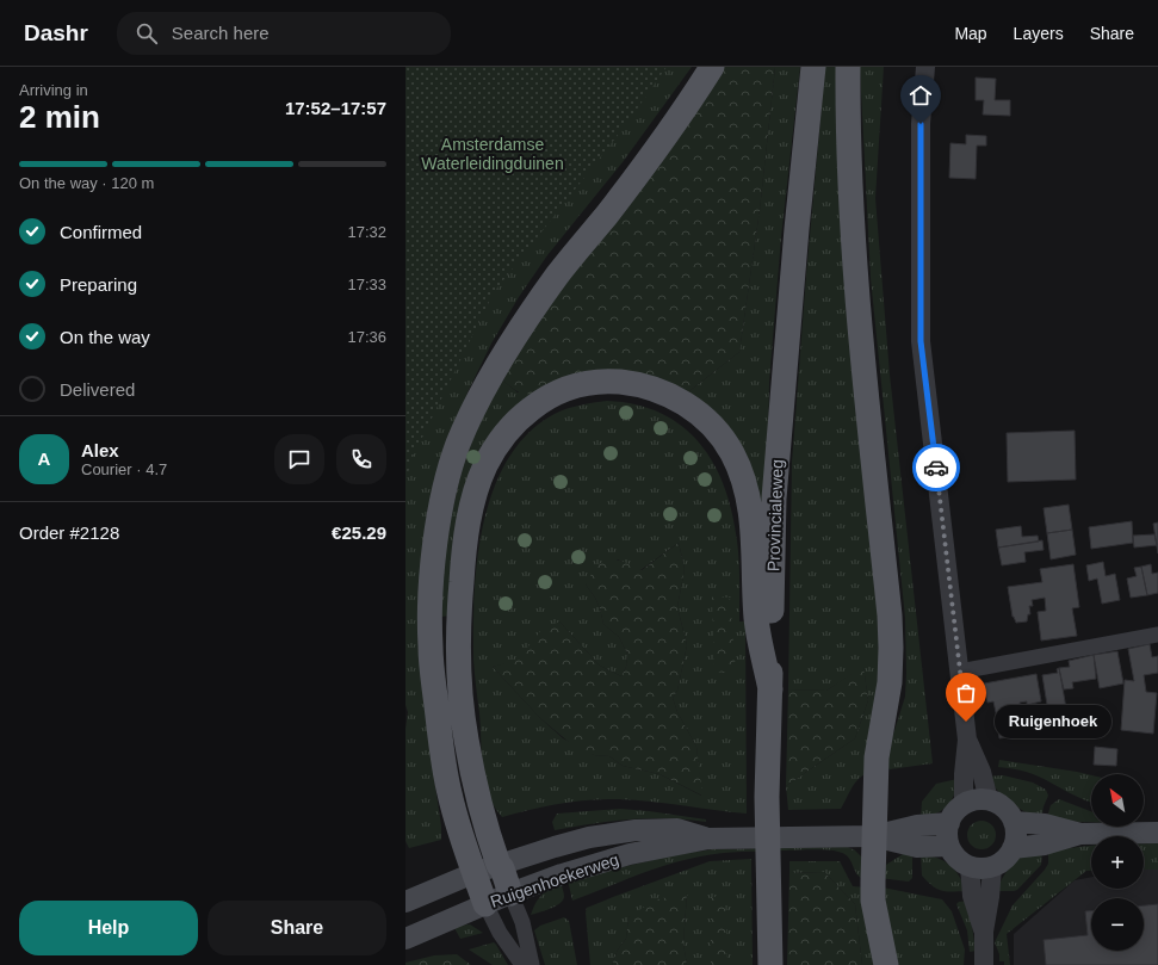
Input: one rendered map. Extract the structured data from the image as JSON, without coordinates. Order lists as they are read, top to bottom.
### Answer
{
  "streets": {
    "main road": ["Provincialeweg", "Ruigenhoekerweg"]
  },
  "parks": ["Amsterdamse Waterleidingduinen"],
  "places": ["Ruigenhoek"],
  "north": "top left",
  "page": {
    "header": "Dashr",
    "search": "Search here",
    "nav": ["Map", "Layers", "Share"],
    "heading": ["2 min", "Arriving in", "17:52–17:57"],
    "panel": [
      "Alex",
      "Courier · 4.7",
      "Order #2128",
      "€25.29"
    ],
    "bar": "On the way · 120 m",
    "list": [
      ["Confirmed", "17:32"],
      ["Preparing", "17:33"],
      ["On the way", "17:36"],
      "Delivered"
    ],
    "round": "A",
    "bubble": "Ruigenhoek",
    "map_buttons": ["+", "−"],
    "buttons": ["Help", "Share"]
  }
}
